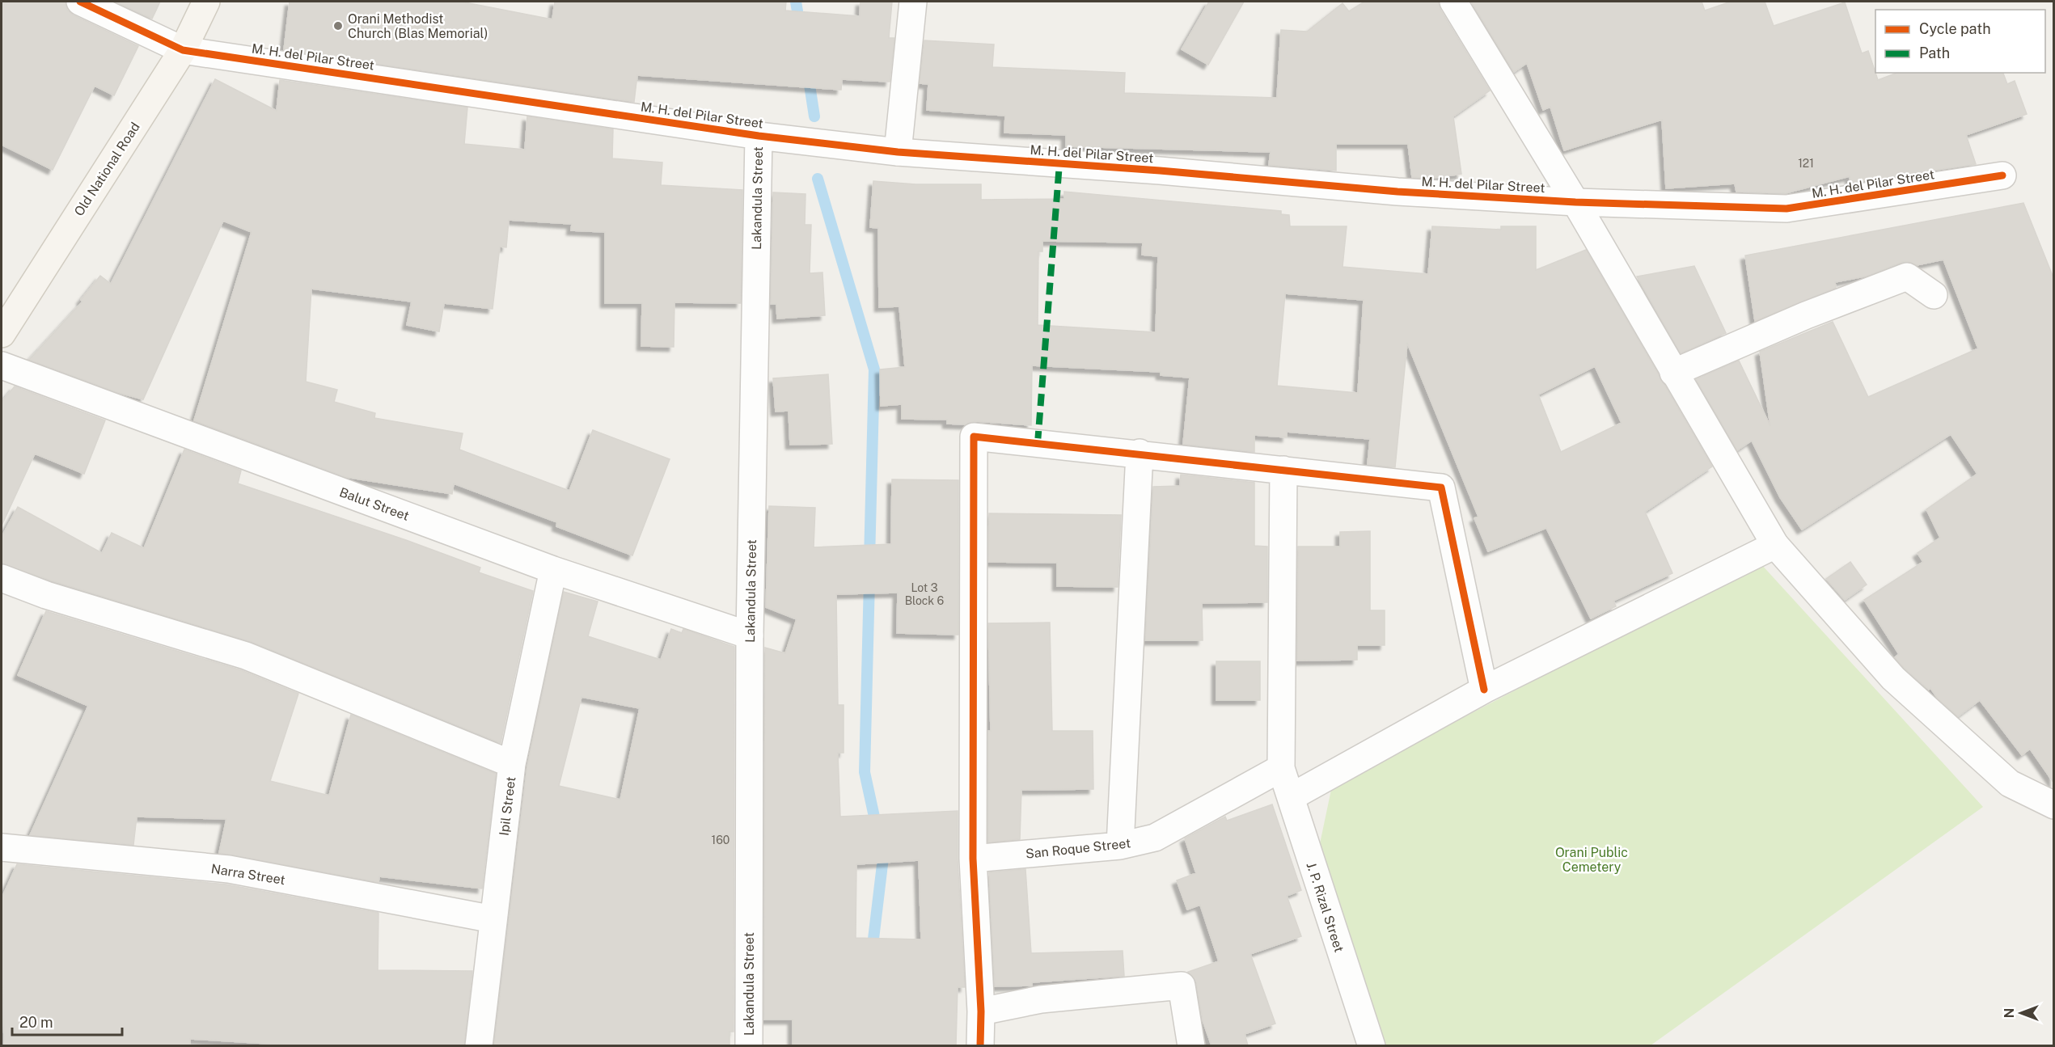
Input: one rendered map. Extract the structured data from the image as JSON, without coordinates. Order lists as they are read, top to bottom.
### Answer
{
  "streets": {
    "main road": ["Old National Road"],
    "street": [
      "M. H. del Pilar Street",
      "Lakandula Street",
      "Balut Street",
      "Ipil Street",
      "San Roque Street",
      "Narra Street",
      "J. P. Rizal Street"
    ]
  },
  "crossings": [
    ["M. H. del Pilar Street", "Old National Road"],
    ["M. H. del Pilar Street", "Lakandula Street"],
    ["Lakandula Street", "Balut Street"],
    ["Balut Street", "Ipil Street"],
    ["Ipil Street", "Narra Street"],
    ["San Roque Street", "J. P. Rizal Street"]
  ],
  "parks": ["Orani Public Cemetery"],
  "places": ["Orani Methodist Church (Blas Memorial)"],
  "house_numbers": ["121", "Lot 3 Block 6", "160"],
  "legend": ["Cycle path", "Path"],
  "scale_bar": "20 m",
  "north": "left"
}
